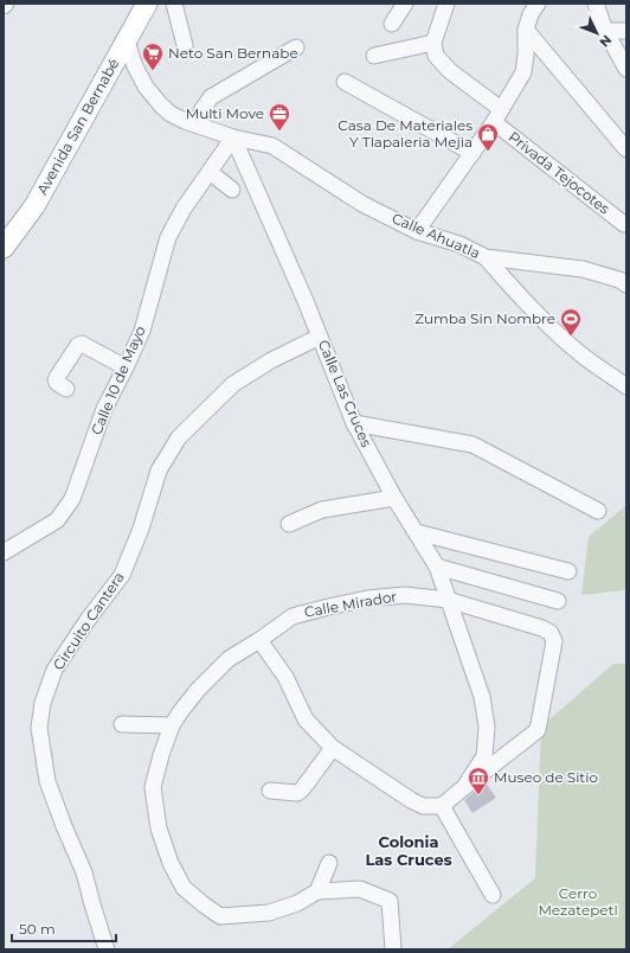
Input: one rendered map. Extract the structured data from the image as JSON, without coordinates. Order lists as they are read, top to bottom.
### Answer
{
  "streets": {
    "main road": ["Avenida San Bernabé"],
    "street": [
      "Privada Tejocotes",
      "Calle Ahuatla",
      "Calle 10 de Mayo",
      "Calle Las Cruces",
      "Calle Mirador",
      "Circuito Cantera"
    ]
  },
  "crossings": [
    ["Calle Ahuatla", "Calle 10 de Mayo"],
    ["Calle Ahuatla", "Calle Las Cruces"],
    ["Calle 10 de Mayo", "Calle Las Cruces"],
    ["Calle Las Cruces", "Calle Mirador"],
    ["Calle Las Cruces", "Circuito Cantera"]
  ],
  "districts": ["Colonia Las Cruces"],
  "parks": ["Cerro Mezatepetl"],
  "places": {
    "supermarket": ["Neto San Bernabe"],
    "office": ["Multi Move"],
    "shop": ["Casa De Materiales Y Tlapaleria Mejia"],
    "sports": ["Zumba Sin Nombre"],
    "museum": ["Museo de Sitio"]
  },
  "scale_bar": "50 m",
  "north": "bottom right"
}
